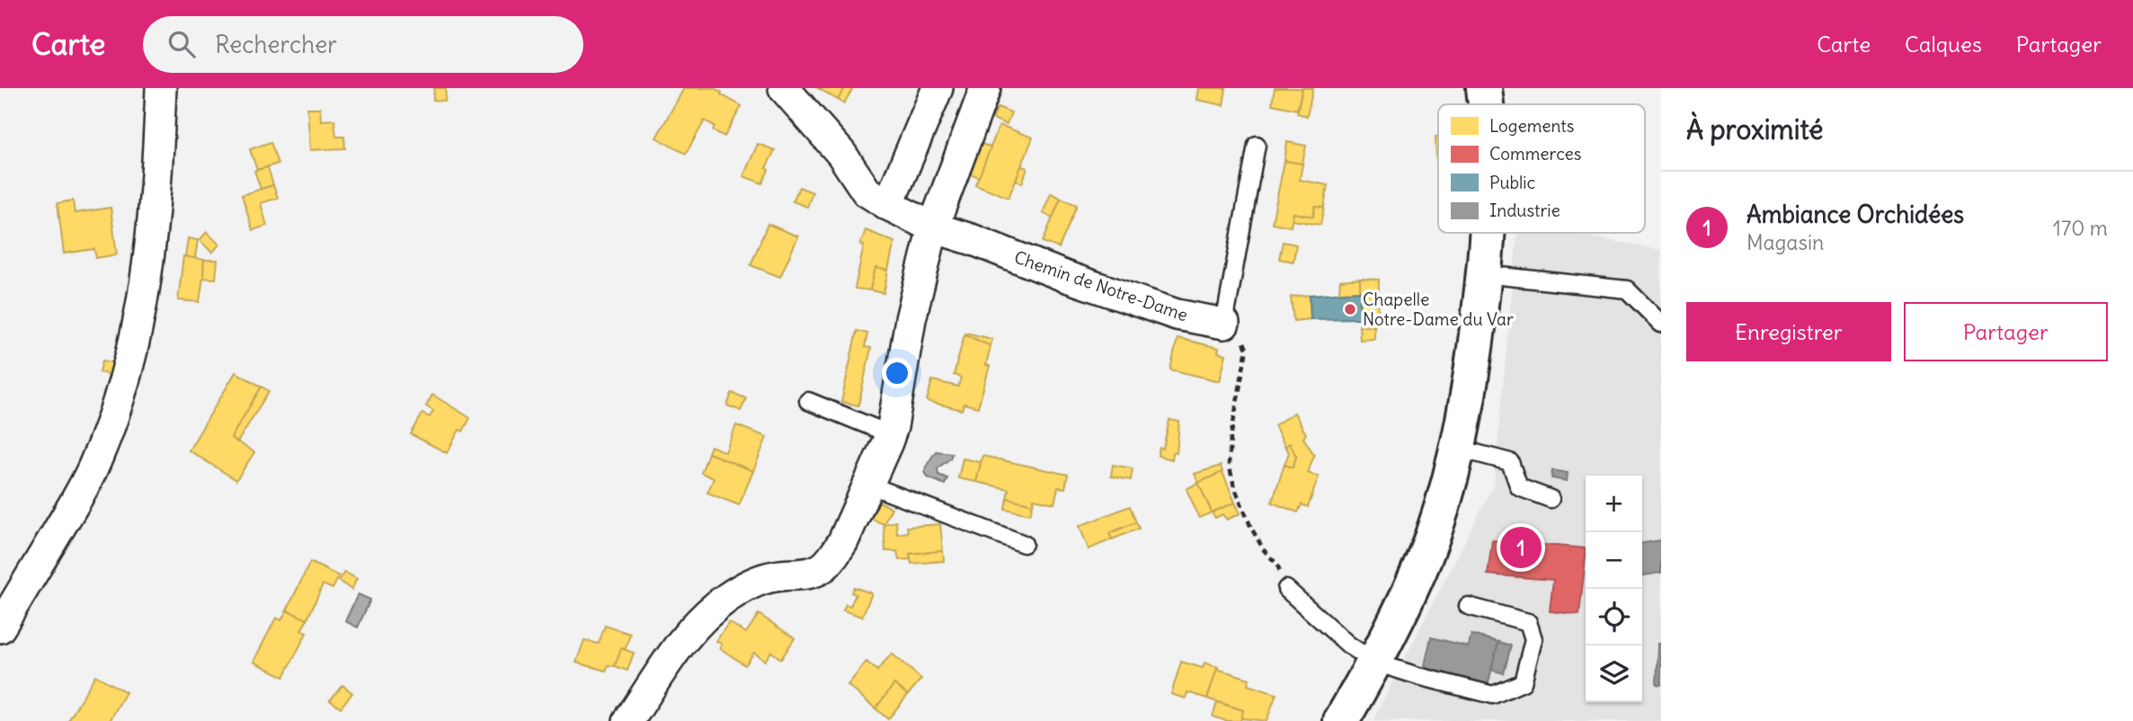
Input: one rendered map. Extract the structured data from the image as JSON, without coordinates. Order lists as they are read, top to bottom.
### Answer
{
  "streets": {
    "street": ["Chemin de Notre-Dame"]
  },
  "places": ["Chapelle Notre-Dame du Var"],
  "legend": [
    "Logements",
    "Commerces",
    "Public",
    "Industrie"
  ],
  "page": {
    "header": "Carte",
    "search": "Rechercher",
    "nav": ["Carte", "Calques", "Partager"],
    "heading": "À proximité",
    "list": [
      {
        "mark": "1",
        "name": "Ambiance Orchidées",
        "note": "Magasin",
        "value": "170 m"
      }
    ],
    "buttons": ["Enregistrer", "Partager"],
    "map_buttons": ["+", "−"],
    "pins": "1"
  }
}
